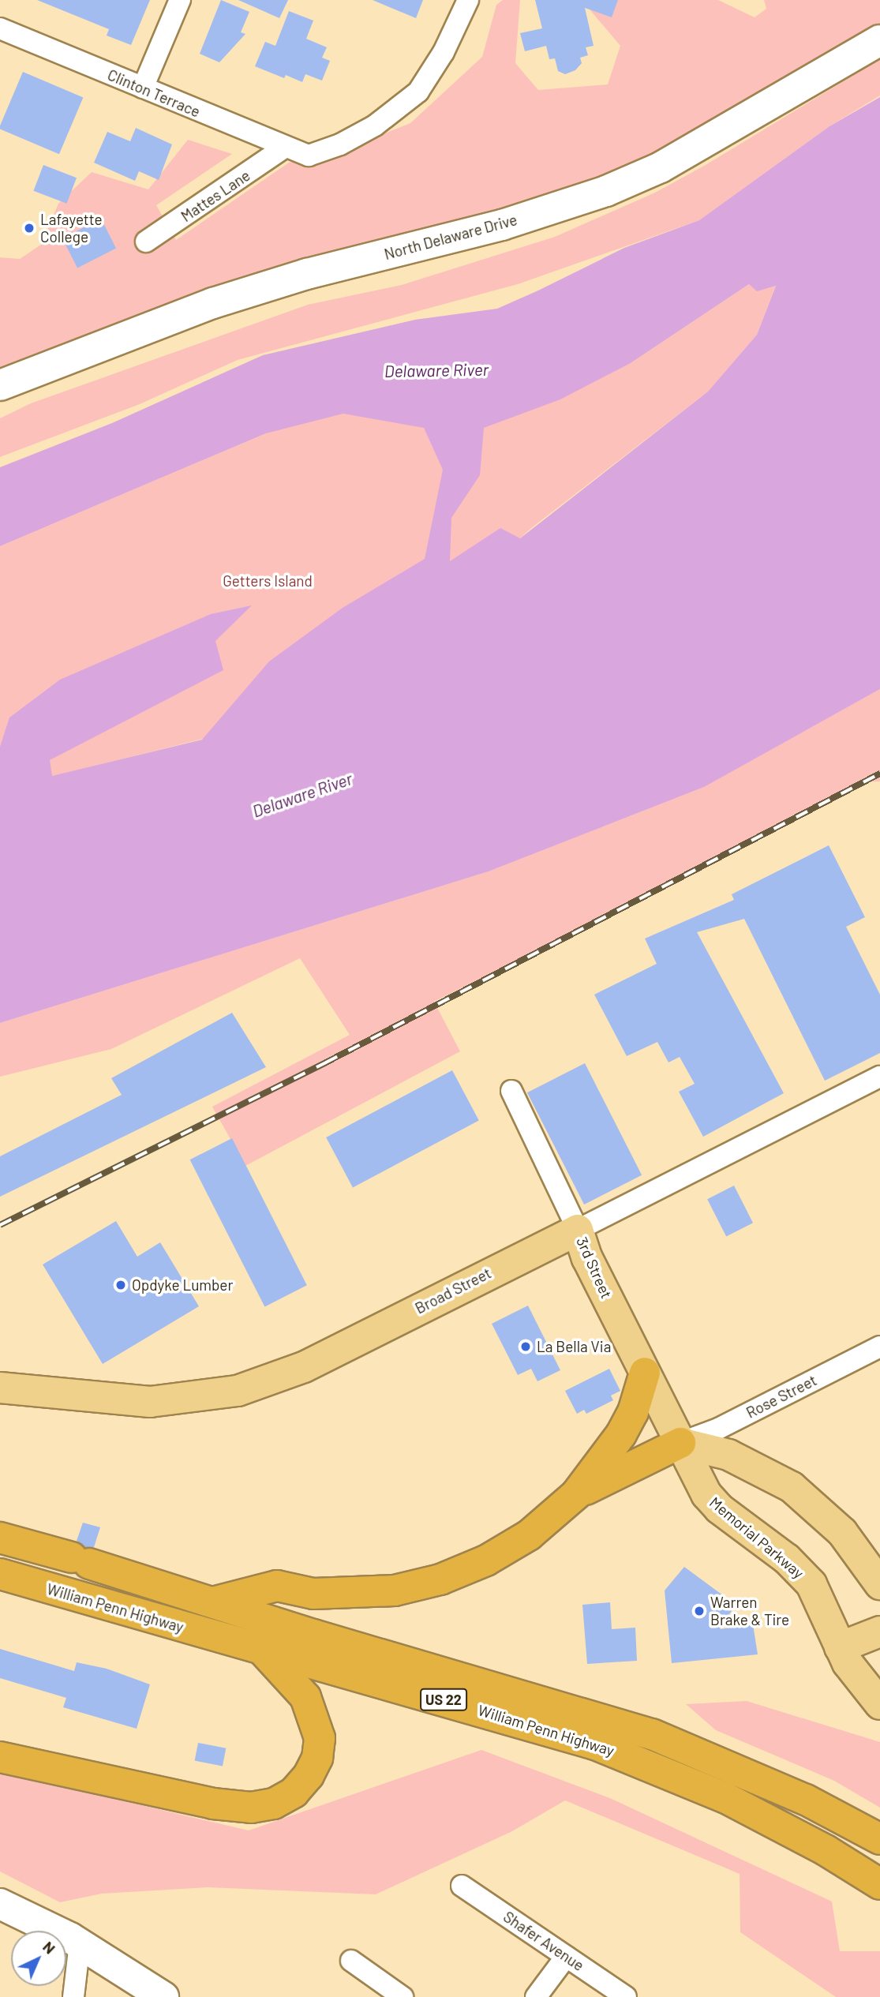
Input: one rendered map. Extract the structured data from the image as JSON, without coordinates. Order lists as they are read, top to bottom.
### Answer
{
  "streets": {
    "highway": ["William Penn Highway", "US 22"],
    "main road": [
      "North Delaware Drive",
      "3rd Street",
      "Broad Street",
      "Memorial Parkway"
    ],
    "street": [
      "Clinton Terrace",
      "Mattes Lane",
      "Rose Street",
      "Shafer Avenue"
    ]
  },
  "crossings": [
    ["Clinton Terrace", "Mattes Lane"],
    ["3rd Street", "Broad Street"],
    ["3rd Street", "Rose Street"],
    ["3rd Street", "Memorial Parkway"],
    ["Rose Street", "Memorial Parkway"]
  ],
  "water": ["Delaware River"],
  "parks": ["Getters Island"],
  "places": [
    "Lafayette College",
    "Opdyke Lumber",
    "La Bella Via",
    "Warren Brake & Tire"
  ],
  "north": "top right"
}
